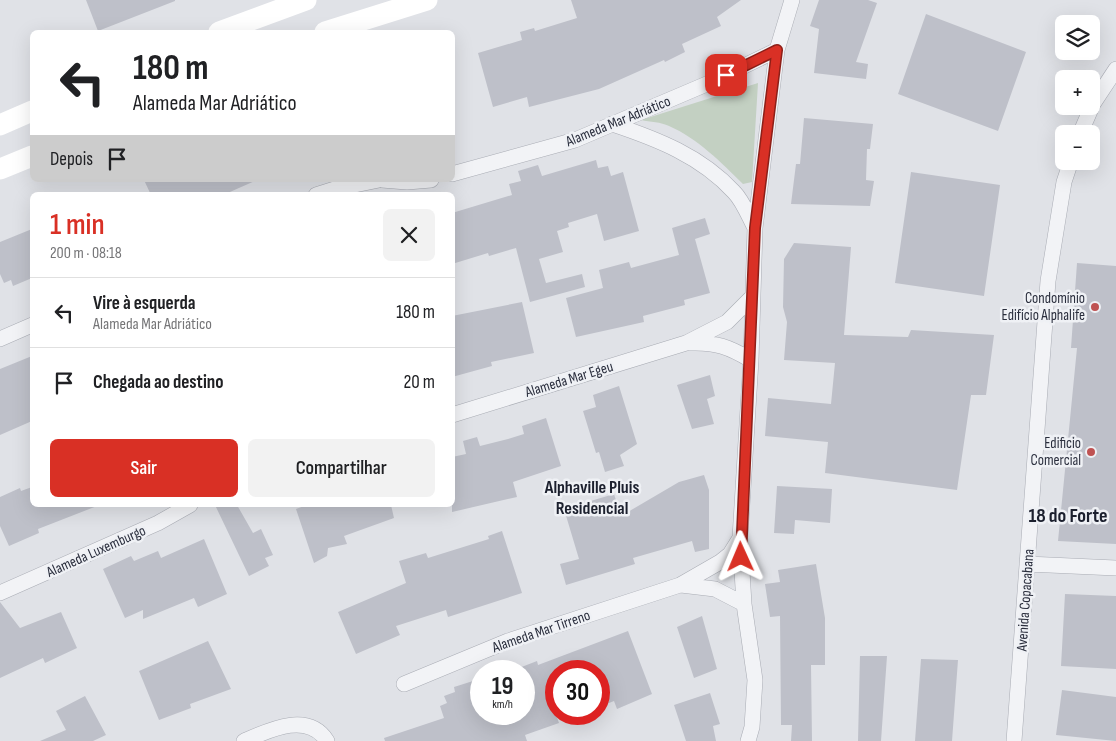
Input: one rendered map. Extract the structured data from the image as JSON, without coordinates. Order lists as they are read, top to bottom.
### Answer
{
  "streets": {
    "street": [
      "Alameda Mar Adriático",
      "Alameda Mar Egeu",
      "Alameda Luxemburgo",
      "Avenida Copacabana",
      "Alameda Mar Tirreno"
    ]
  },
  "districts": ["Alphaville Pluis Residencial", "18 do Forte"],
  "places": ["Condomínio Edifício Alphalife", "Edificio Comercial"],
  "page": {
    "map_buttons": ["+", "−"],
    "turn": ["180 m", "Alameda Mar Adriático"],
    "then": "Depois",
    "heading": ["1 min", "200 m · 08:18"],
    "list": [
      {
        "name": "Vire à esquerda",
        "note": "Alameda Mar Adriático",
        "value": "180 m"
      },
      {
        "name": "Chegada ao destino",
        "value": "20 m"
      }
    ],
    "buttons": ["Sair", "Compartilhar"],
    "speed": "19 km/h",
    "limit": "30"
  }
}
